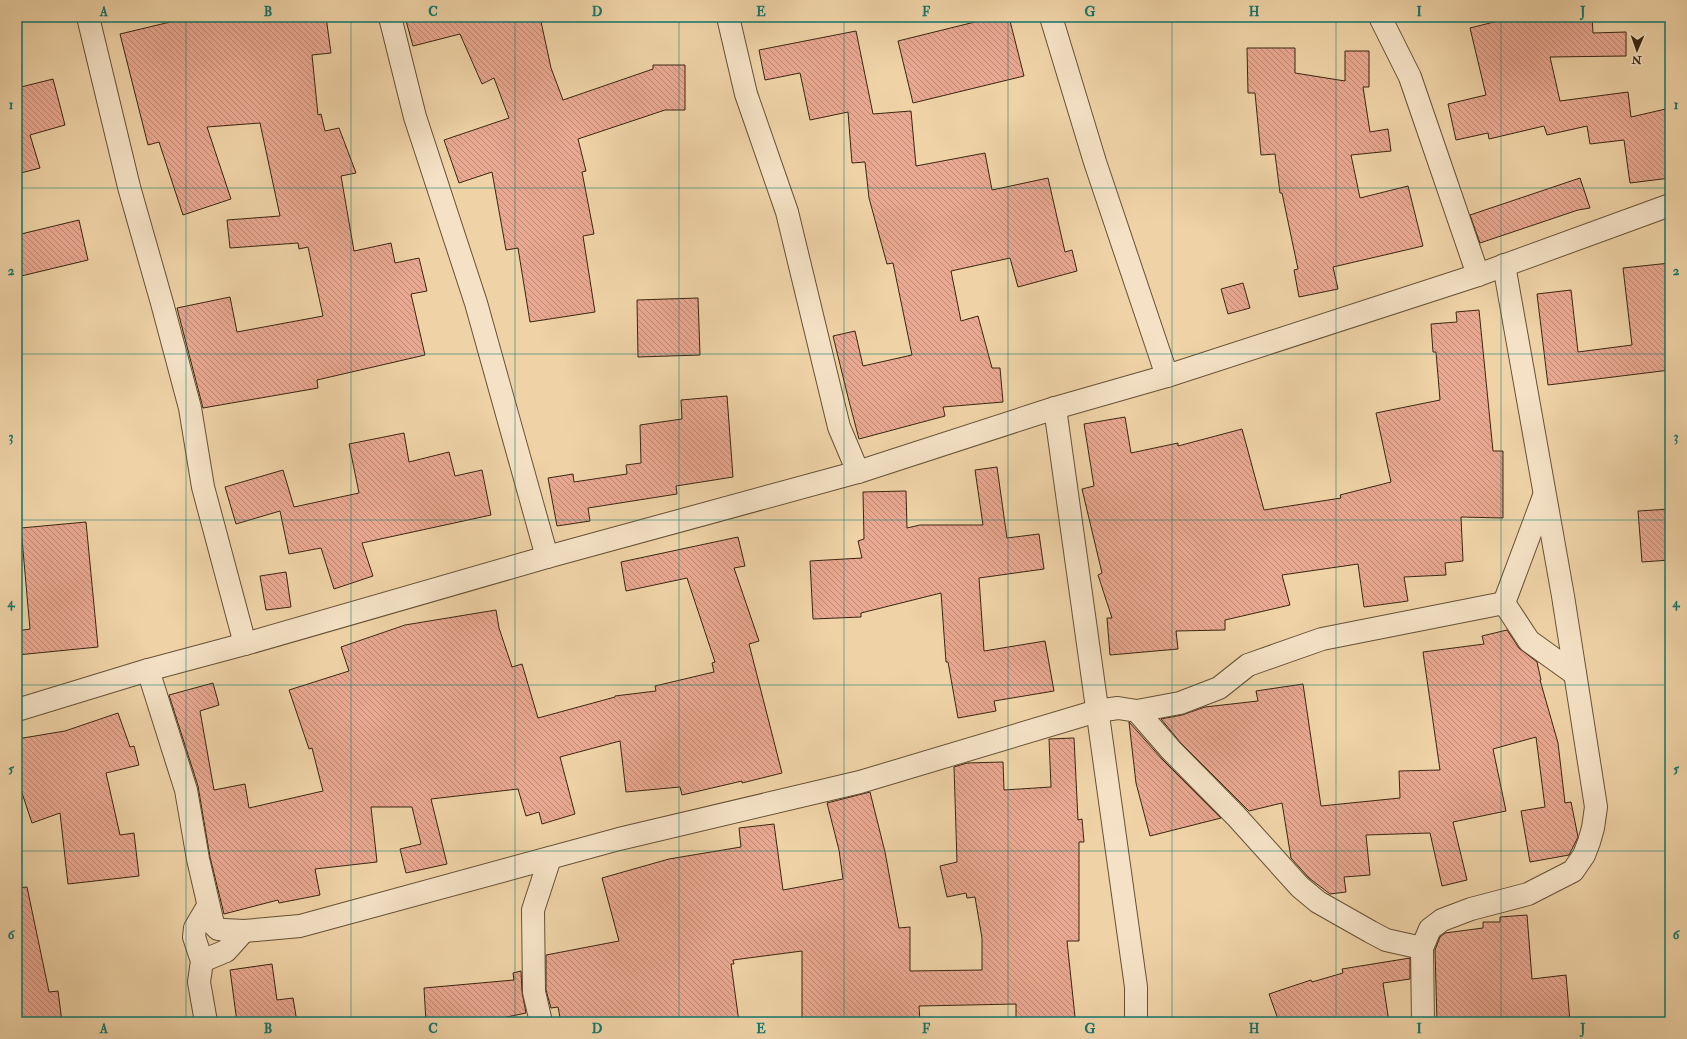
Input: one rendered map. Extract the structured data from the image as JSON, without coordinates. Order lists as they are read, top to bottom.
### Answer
{
  "north": "bottom",
  "grid": {
    "columns": [
      "A",
      "B",
      "C",
      "D",
      "E",
      "F",
      "G",
      "H",
      "I",
      "J"
    ],
    "rows": [
      "1",
      "2",
      "3",
      "4",
      "5",
      "6"
    ]
  }
}
